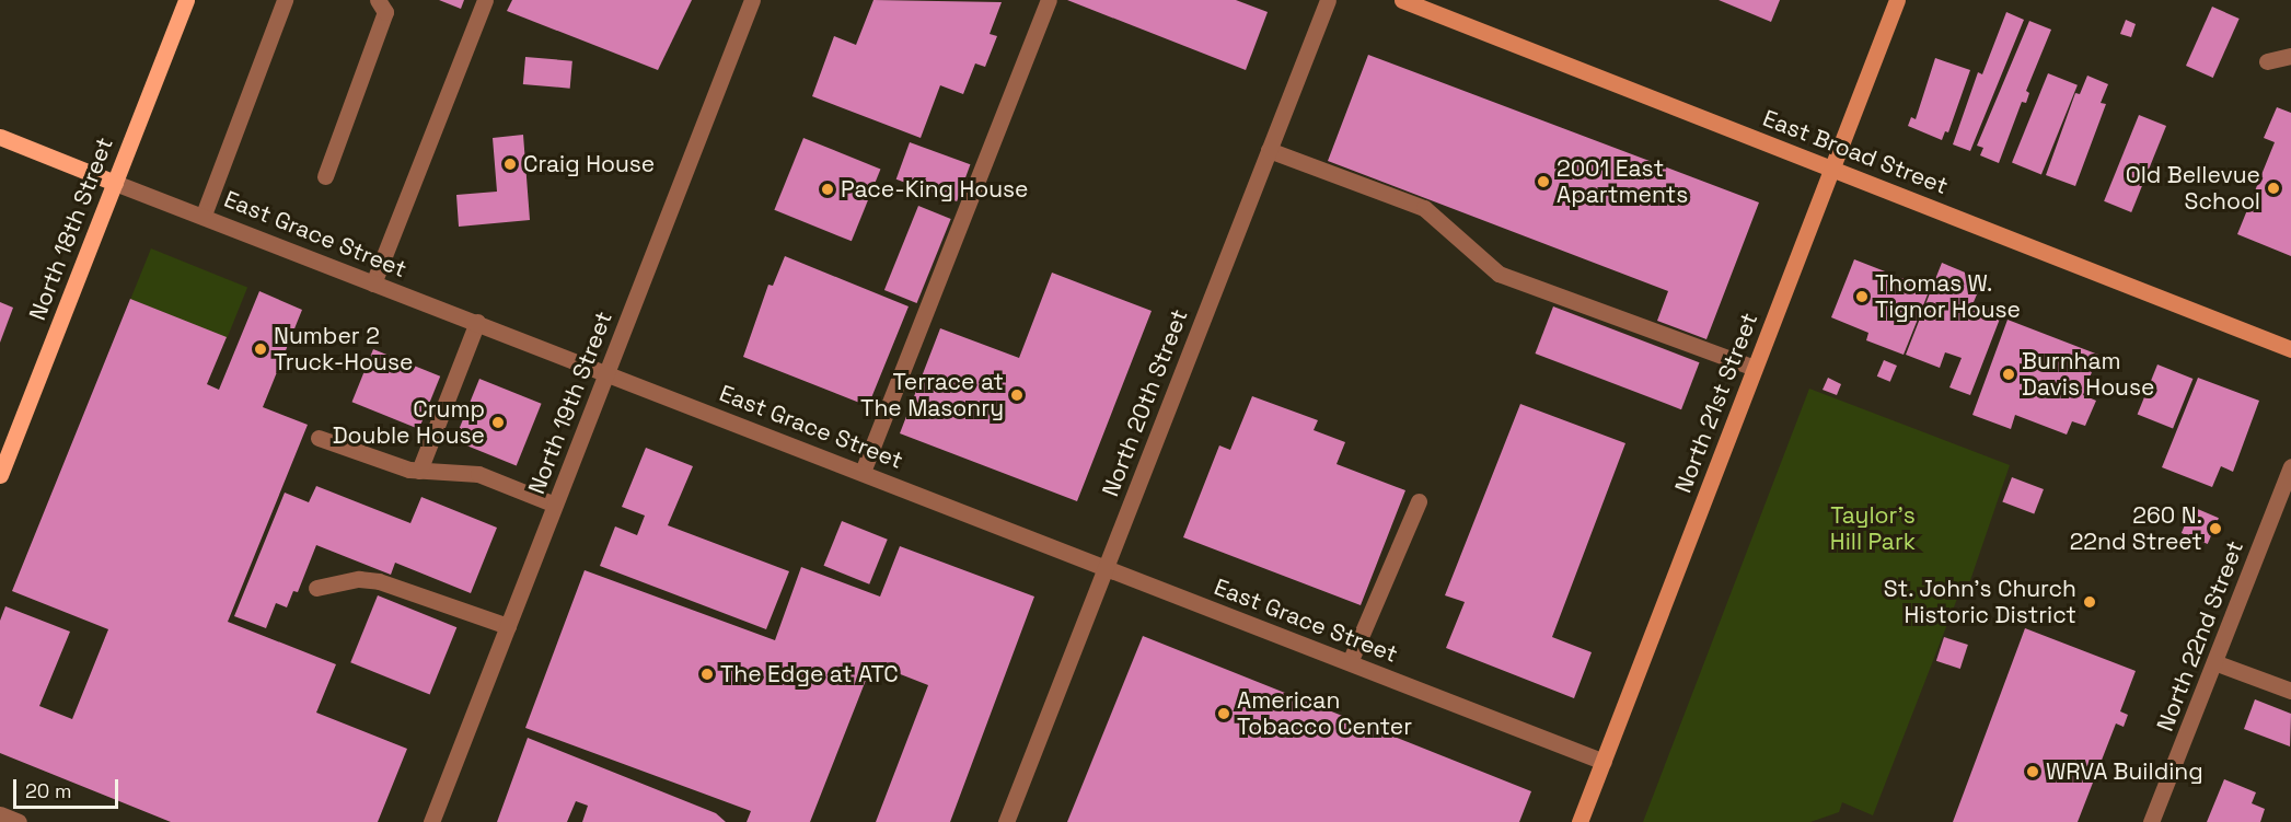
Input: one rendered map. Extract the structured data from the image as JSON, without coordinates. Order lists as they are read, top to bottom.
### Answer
{
  "streets": {
    "main road": [
      "East Broad Street",
      "North 18th Street",
      "East Grace Street",
      "North 21st Street"
    ],
    "street": ["North 19th Street", "North 20th Street", "North 22nd Street"]
  },
  "crossings": [
    ["East Broad Street", "North 21st Street"],
    ["North 18th Street", "East Grace Street"],
    ["East Grace Street", "North 19th Street"],
    ["East Grace Street", "North 20th Street"],
    ["East Grace Street", "North 21st Street"]
  ],
  "parks": ["Taylor's Hill Park"],
  "places": [
    "Craig House",
    "2001 East Apartments",
    "Old Bellevue School",
    "Pace-King House",
    "Thomas W. Tignor House",
    "Number 2 Truck-House",
    "Burnham Davis House",
    "Terrace at The Masonry",
    "Crump Double House",
    "260 N. 22nd Street",
    "St. John's Church Historic District",
    "The Edge at ATC",
    "American Tobacco Center",
    "WRVA Building"
  ],
  "scale_bar": "20 m"
}
